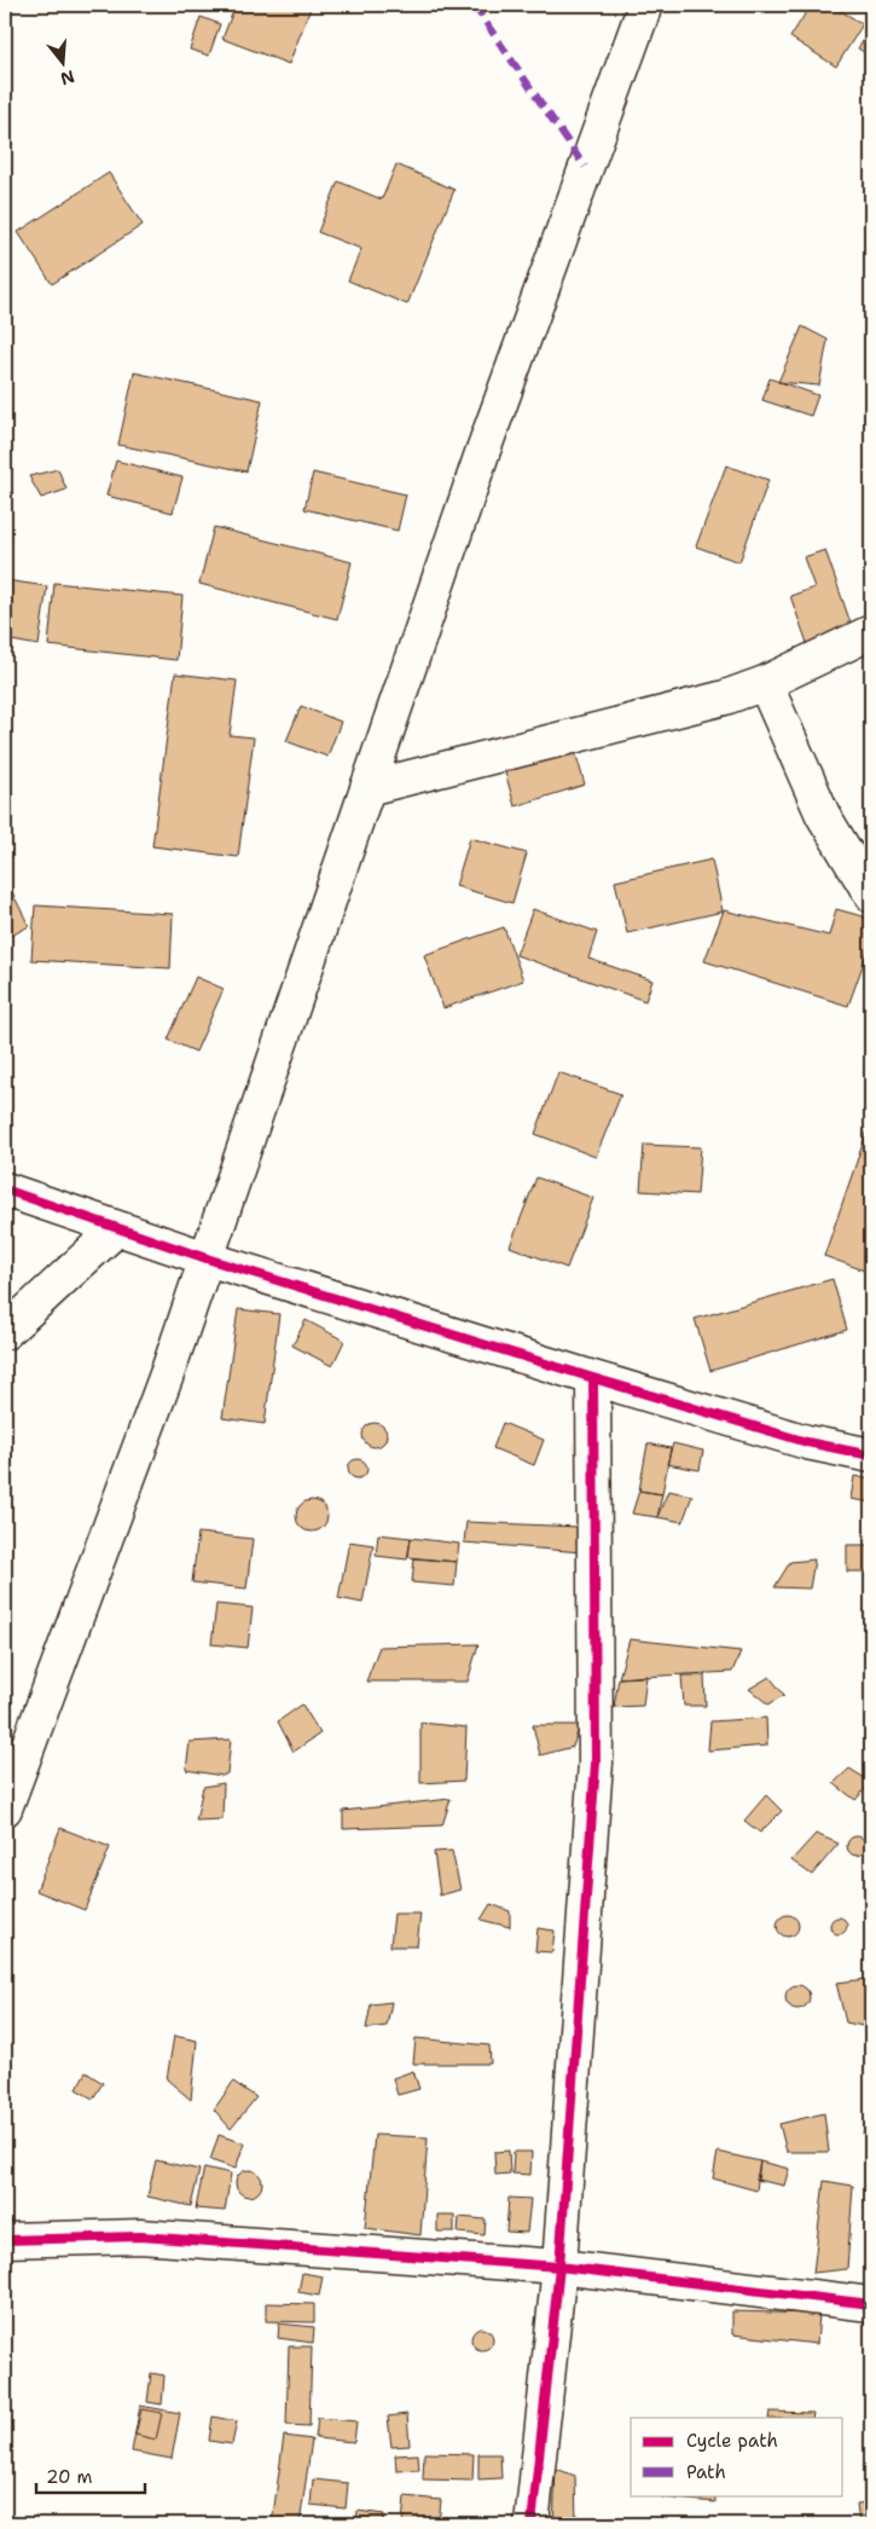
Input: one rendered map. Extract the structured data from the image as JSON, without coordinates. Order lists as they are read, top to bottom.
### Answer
{
  "legend": ["Cycle path", "Path"],
  "scale_bar": "20 m",
  "north": "bottom"
}
